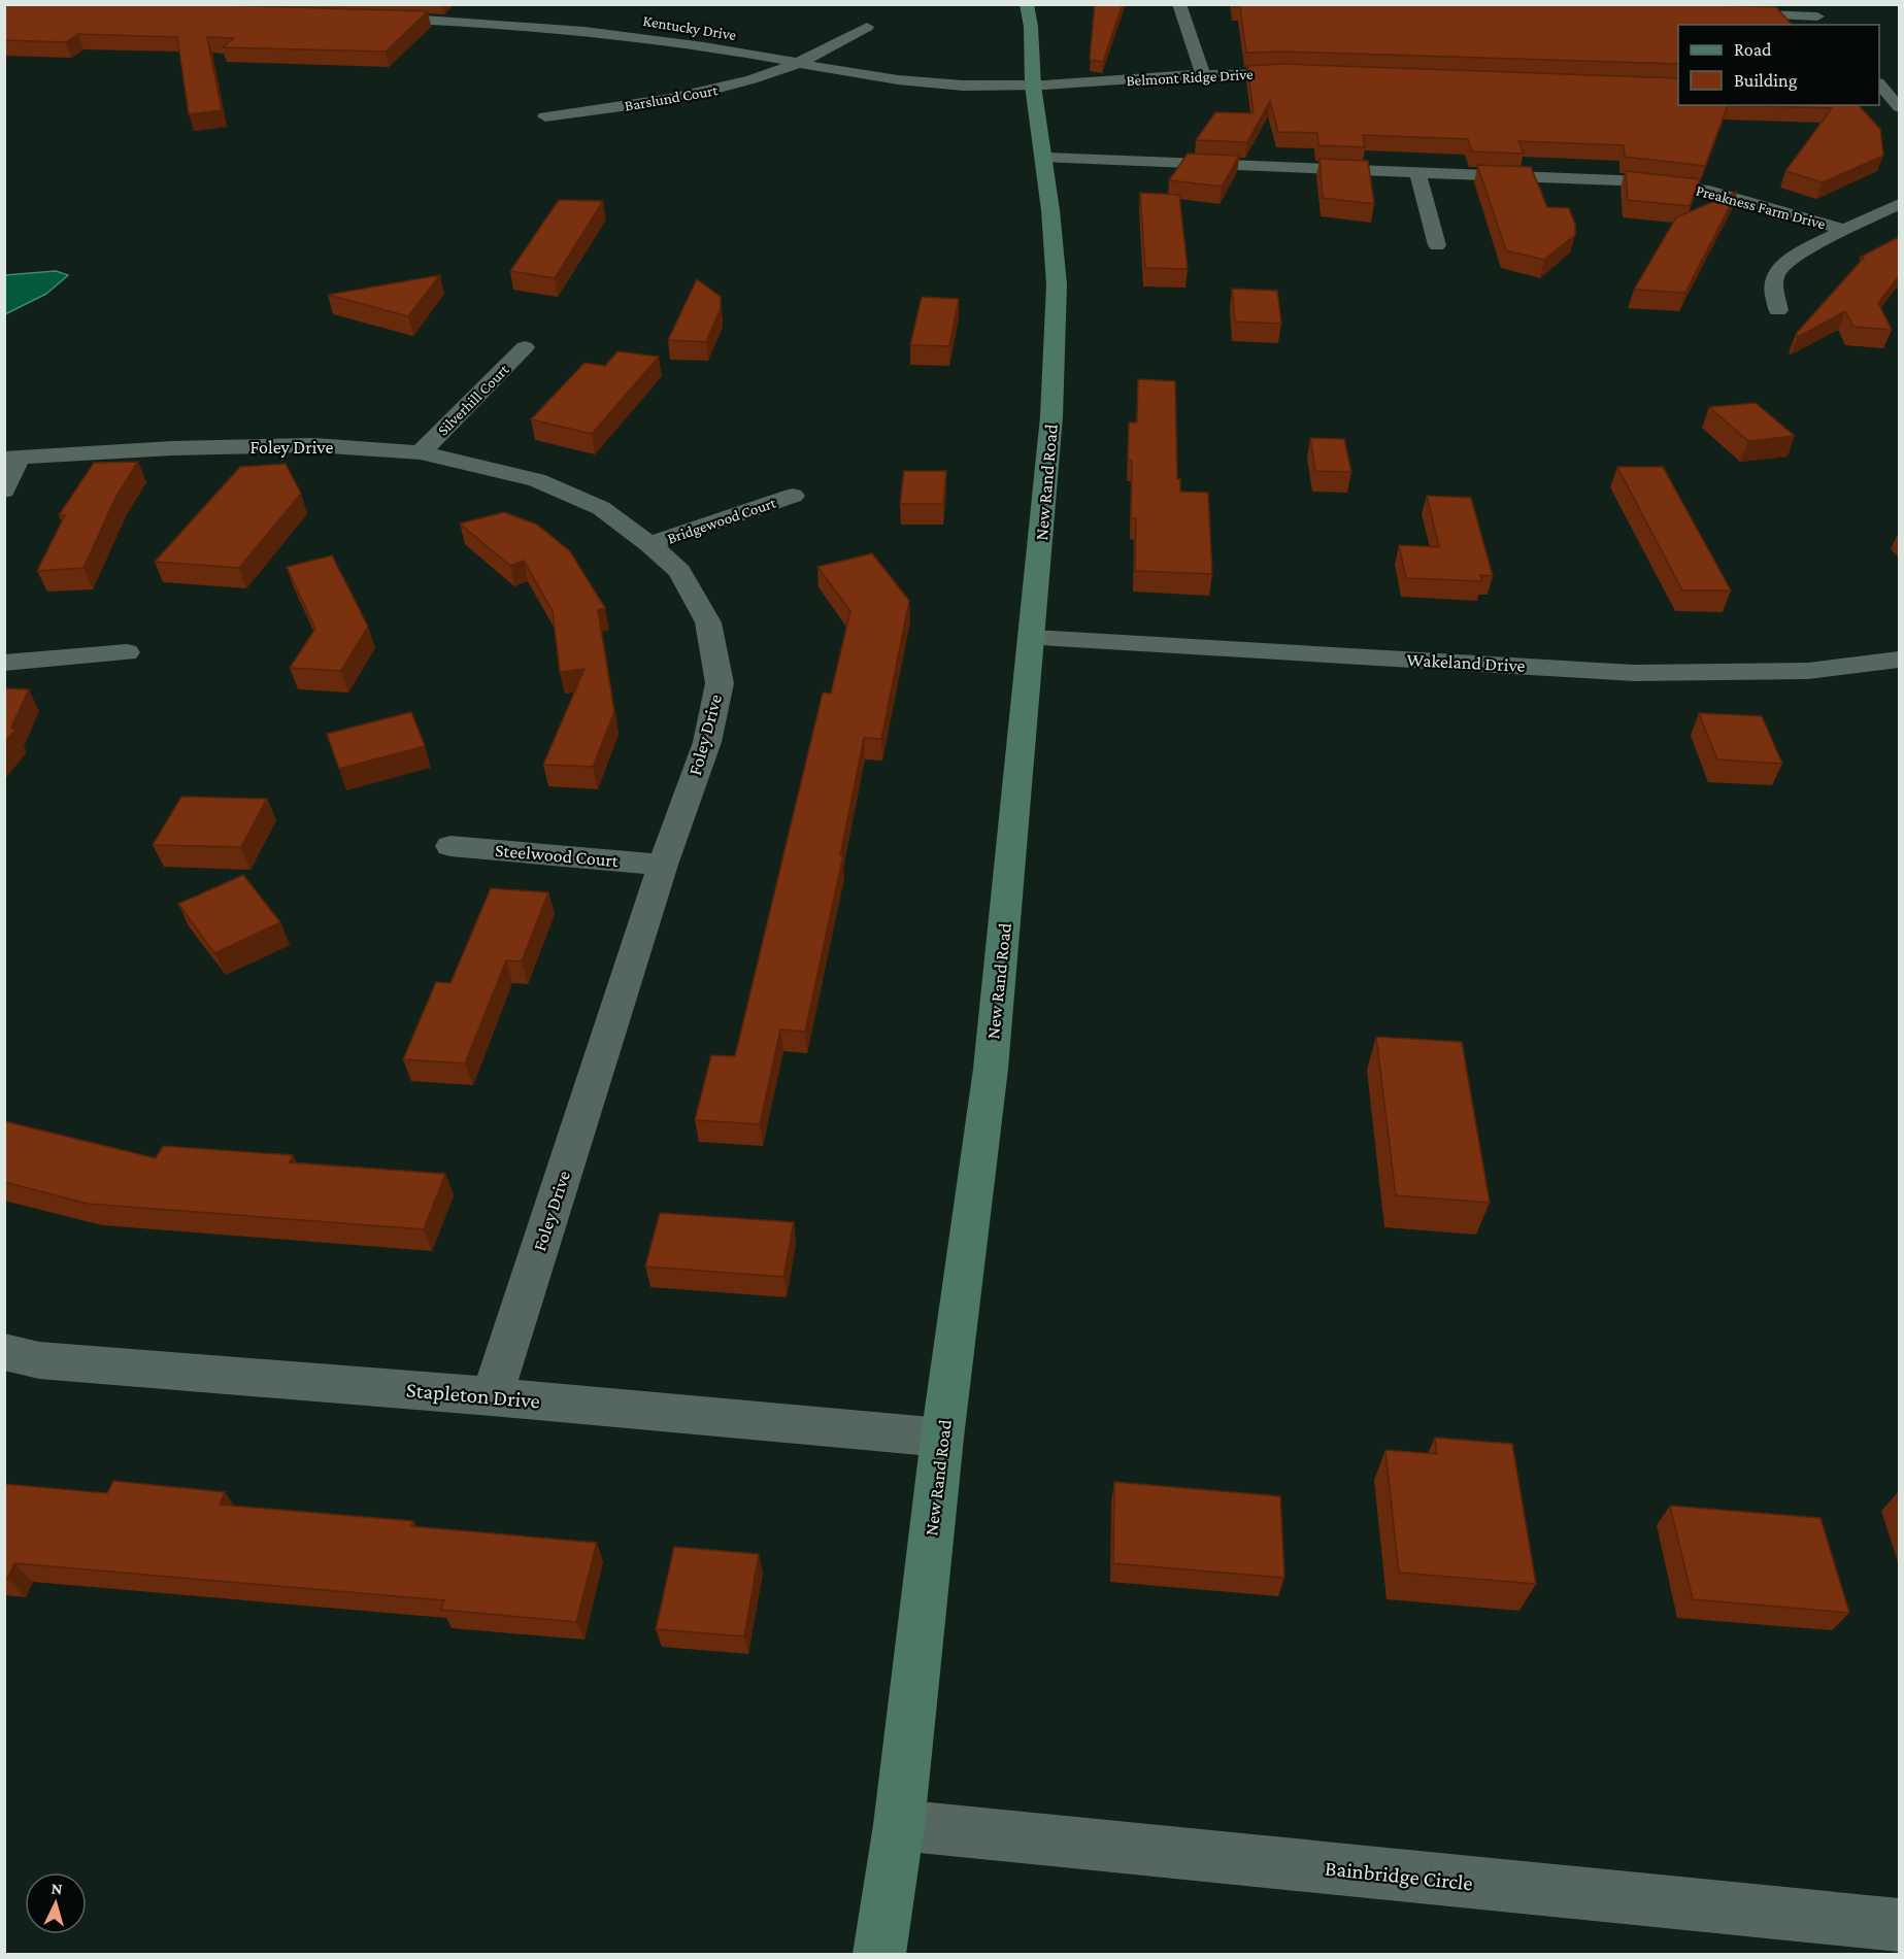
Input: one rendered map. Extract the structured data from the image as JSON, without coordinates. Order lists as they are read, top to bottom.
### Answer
{
  "streets": {
    "street": [
      "Kentucky Drive",
      "Belmont Ridge Drive",
      "Barslund Court",
      "Preakness Farm Drive",
      "Silverhill Court",
      "Foley Drive",
      "New Rand Road",
      "Bridgewood Court",
      "Wakeland Drive",
      "Steelwood Court",
      "Stapleton Drive",
      "Bainbridge Circle"
    ]
  },
  "crossings": [
    ["Kentucky Drive", "Belmont Ridge Drive"],
    ["Kentucky Drive", "Barslund Court"],
    ["Kentucky Drive", "New Rand Road"],
    ["Belmont Ridge Drive", "New Rand Road"],
    ["Preakness Farm Drive", "New Rand Road"],
    ["Silverhill Court", "Foley Drive"],
    ["Foley Drive", "Bridgewood Court"],
    ["Foley Drive", "Steelwood Court"],
    ["Foley Drive", "Stapleton Drive"],
    ["New Rand Road", "Wakeland Drive"],
    ["New Rand Road", "Stapleton Drive"],
    ["New Rand Road", "Bainbridge Circle"]
  ],
  "legend": ["Road", "Building"],
  "north": "top"
}
